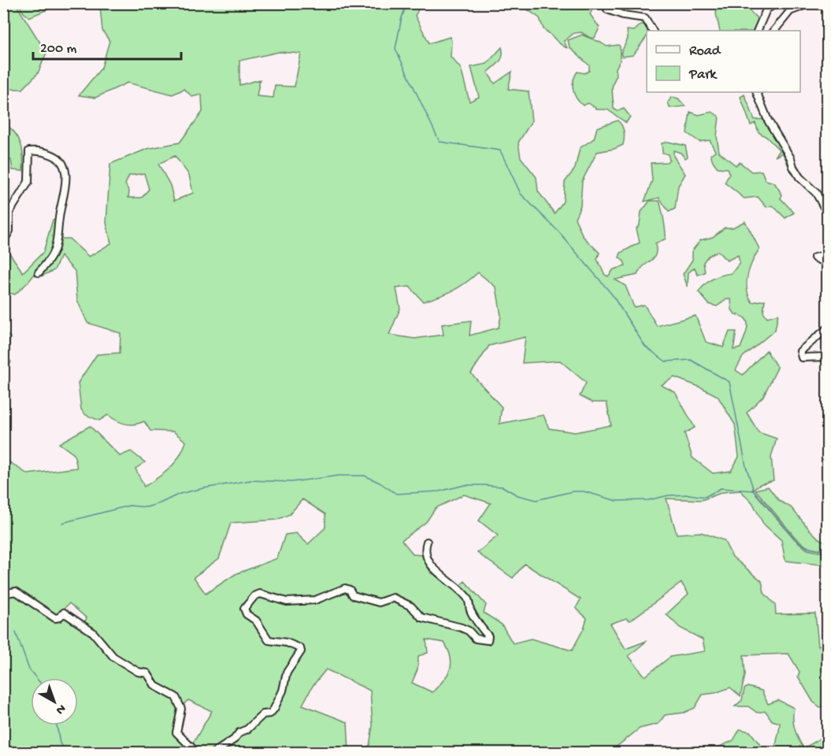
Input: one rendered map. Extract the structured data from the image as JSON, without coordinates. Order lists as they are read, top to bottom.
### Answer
{
  "legend": ["Road", "Park"],
  "scale_bar": "200 m",
  "north": "bottom right"
}
